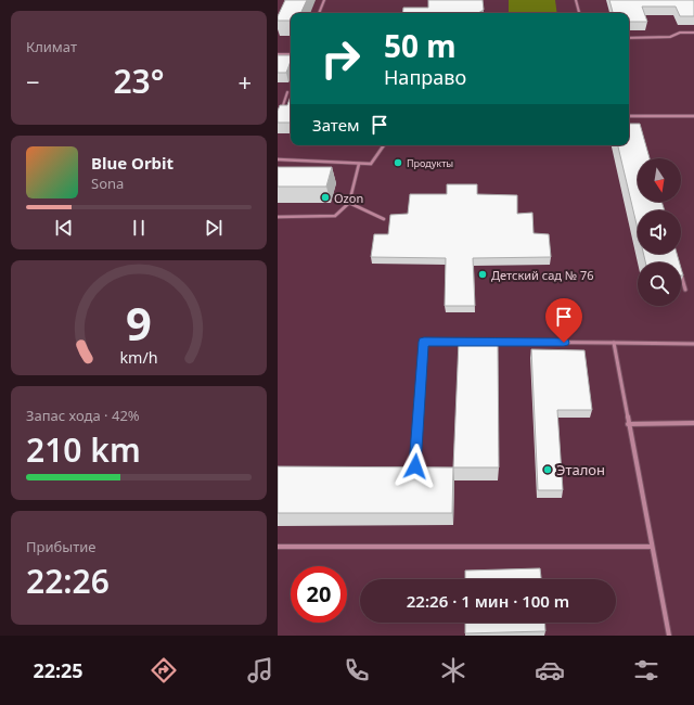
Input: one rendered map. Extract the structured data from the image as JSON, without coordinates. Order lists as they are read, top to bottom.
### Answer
{
  "places": [
    "Продукты",
    "Ozon",
    "Детский сад № 76",
    "Эталон"
  ],
  "north": "bottom",
  "page": {
    "tile": [
      "Климат",
      ["Запас хода · 42%", "210 km"],
      ["Прибытие", "22:26"]
    ],
    "turn": ["50 m", "Направо"],
    "heat": ["−", "23°", "+"],
    "then": "Затем",
    "song": ["Blue Orbit", "Sona"],
    "limit": "20",
    "trip": "22:26 · 1 мин · 100 m",
    "tabs": "22:25",
    "gauge": ["9", "km/h"]
  }
}
